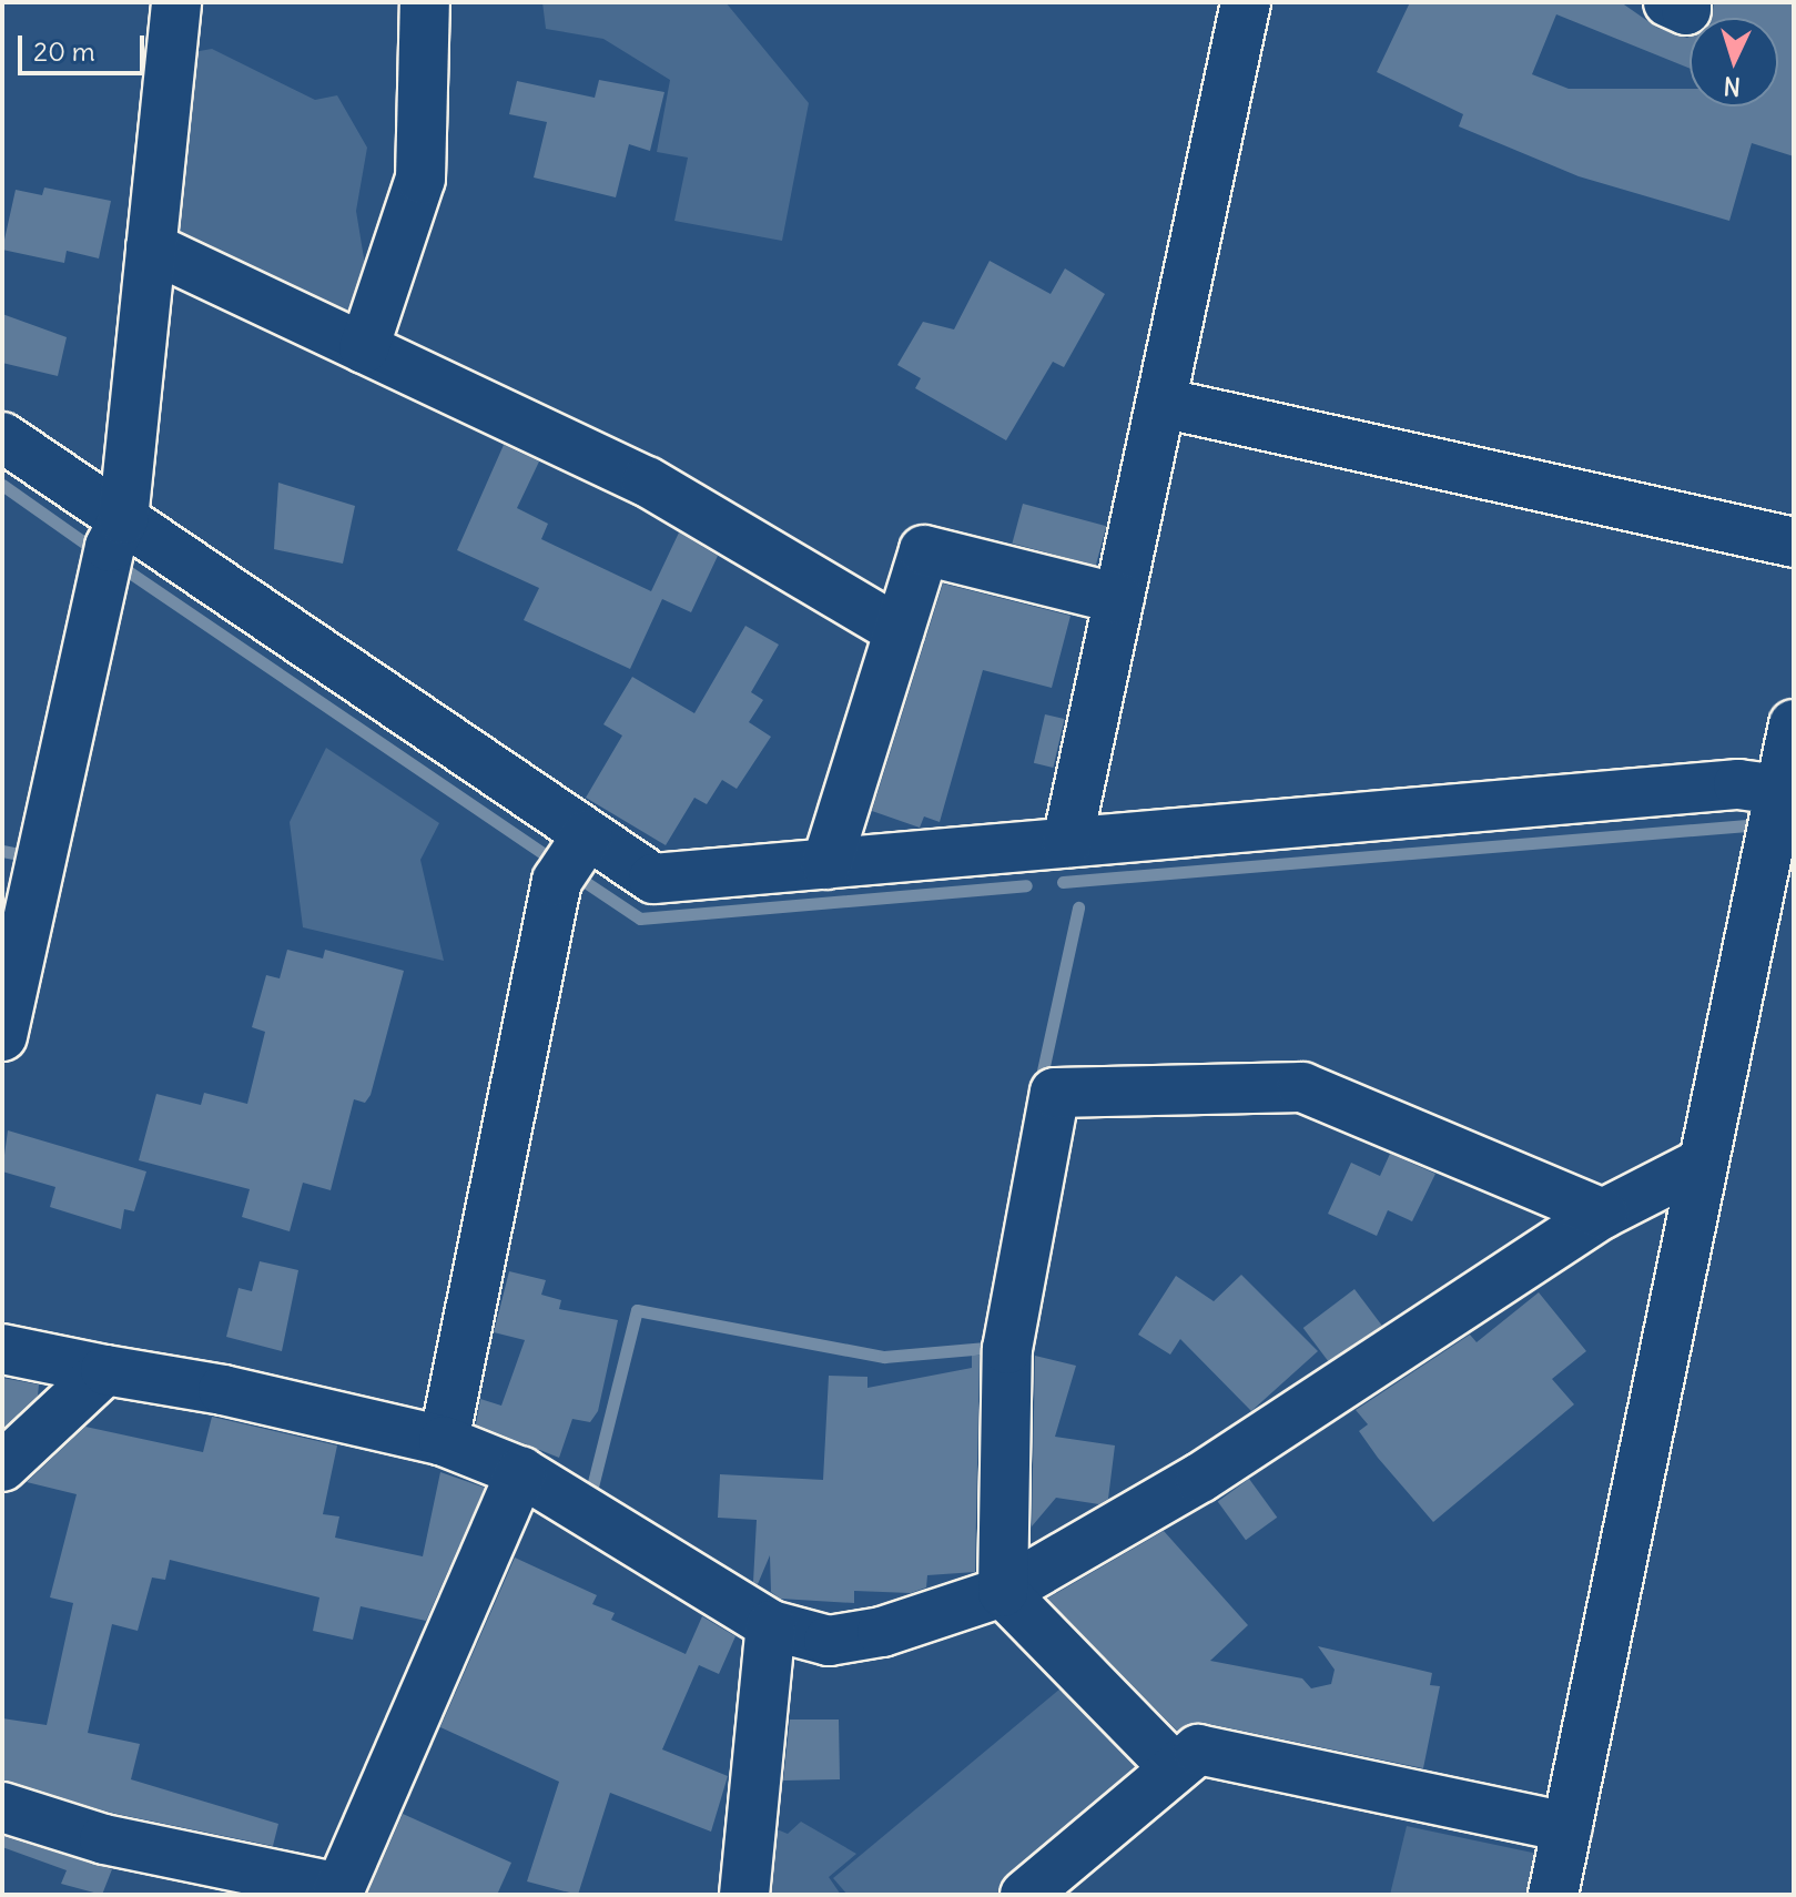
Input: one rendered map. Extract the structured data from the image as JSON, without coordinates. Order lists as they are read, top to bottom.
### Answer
{
  "scale_bar": "20 m",
  "north": "bottom"
}
